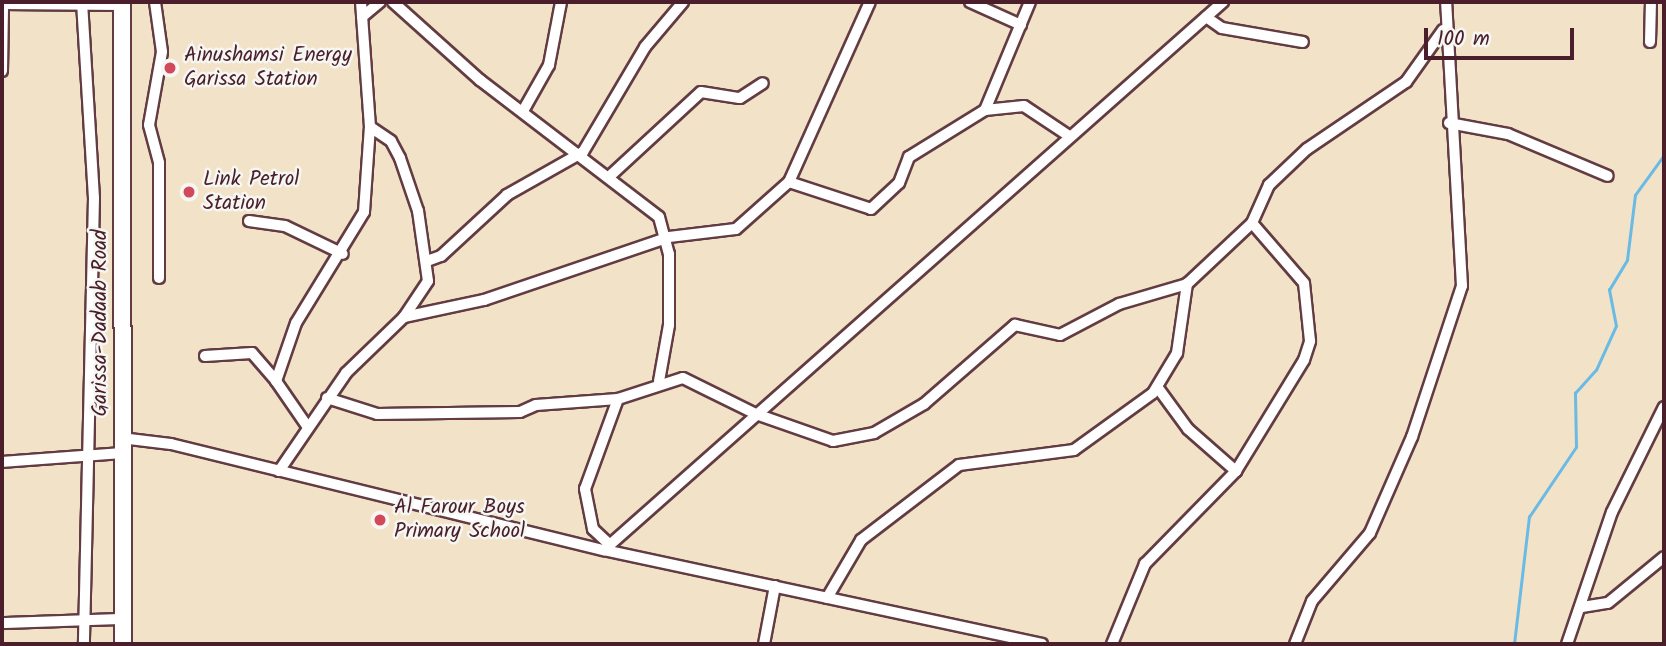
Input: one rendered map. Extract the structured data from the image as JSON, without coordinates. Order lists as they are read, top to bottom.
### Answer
{
  "streets": {
    "highway": ["Garissa-Dadaab Road"]
  },
  "places": ["Ainushamsi Energy Garissa Station", "Link Petrol Station", "Al Farour Boys Primary School"],
  "scale_bar": "100 m"
}
